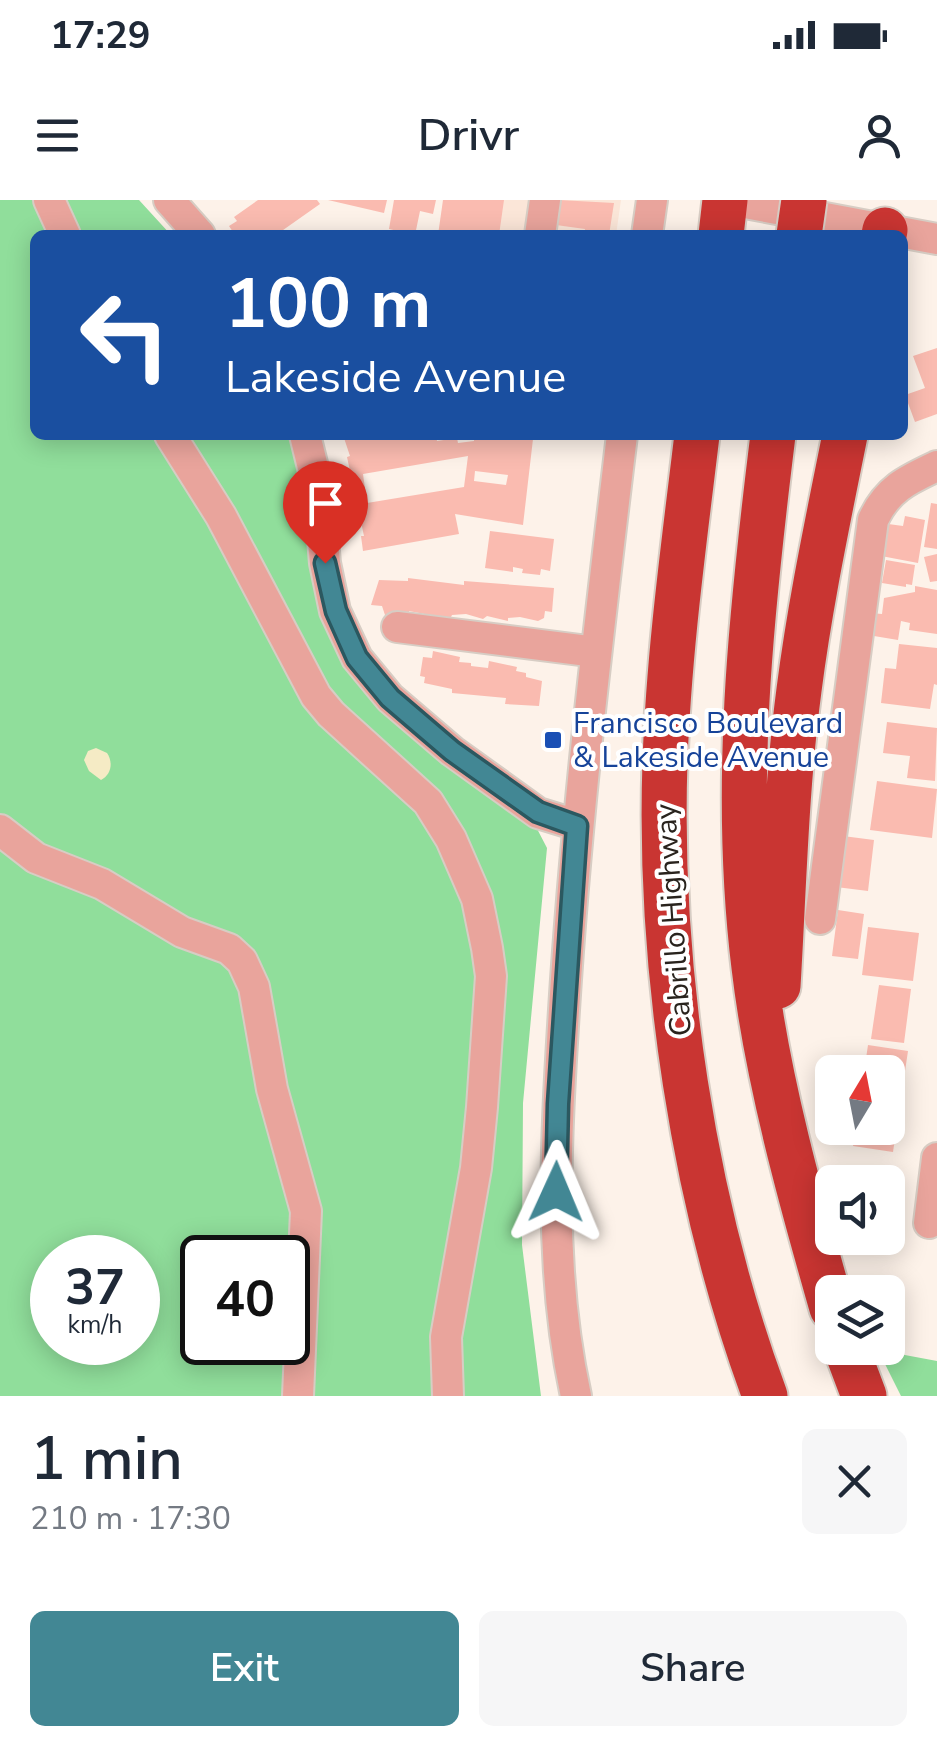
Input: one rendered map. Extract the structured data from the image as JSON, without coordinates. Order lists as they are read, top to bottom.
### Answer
{
  "streets": {
    "highway": ["Cabrillo Highway"]
  },
  "places": {
    "transit": ["Francisco Boulevard & Lakeside Avenue"]
  },
  "north": "top",
  "page": {
    "status": "17:29",
    "header": "Drivr",
    "turn": ["100 m", "Lakeside Avenue"],
    "speed": "37 km/h",
    "limit": "40",
    "heading": ["1 min", "210 m · 17:30"],
    "buttons": ["Exit", "Share"]
  }
}
